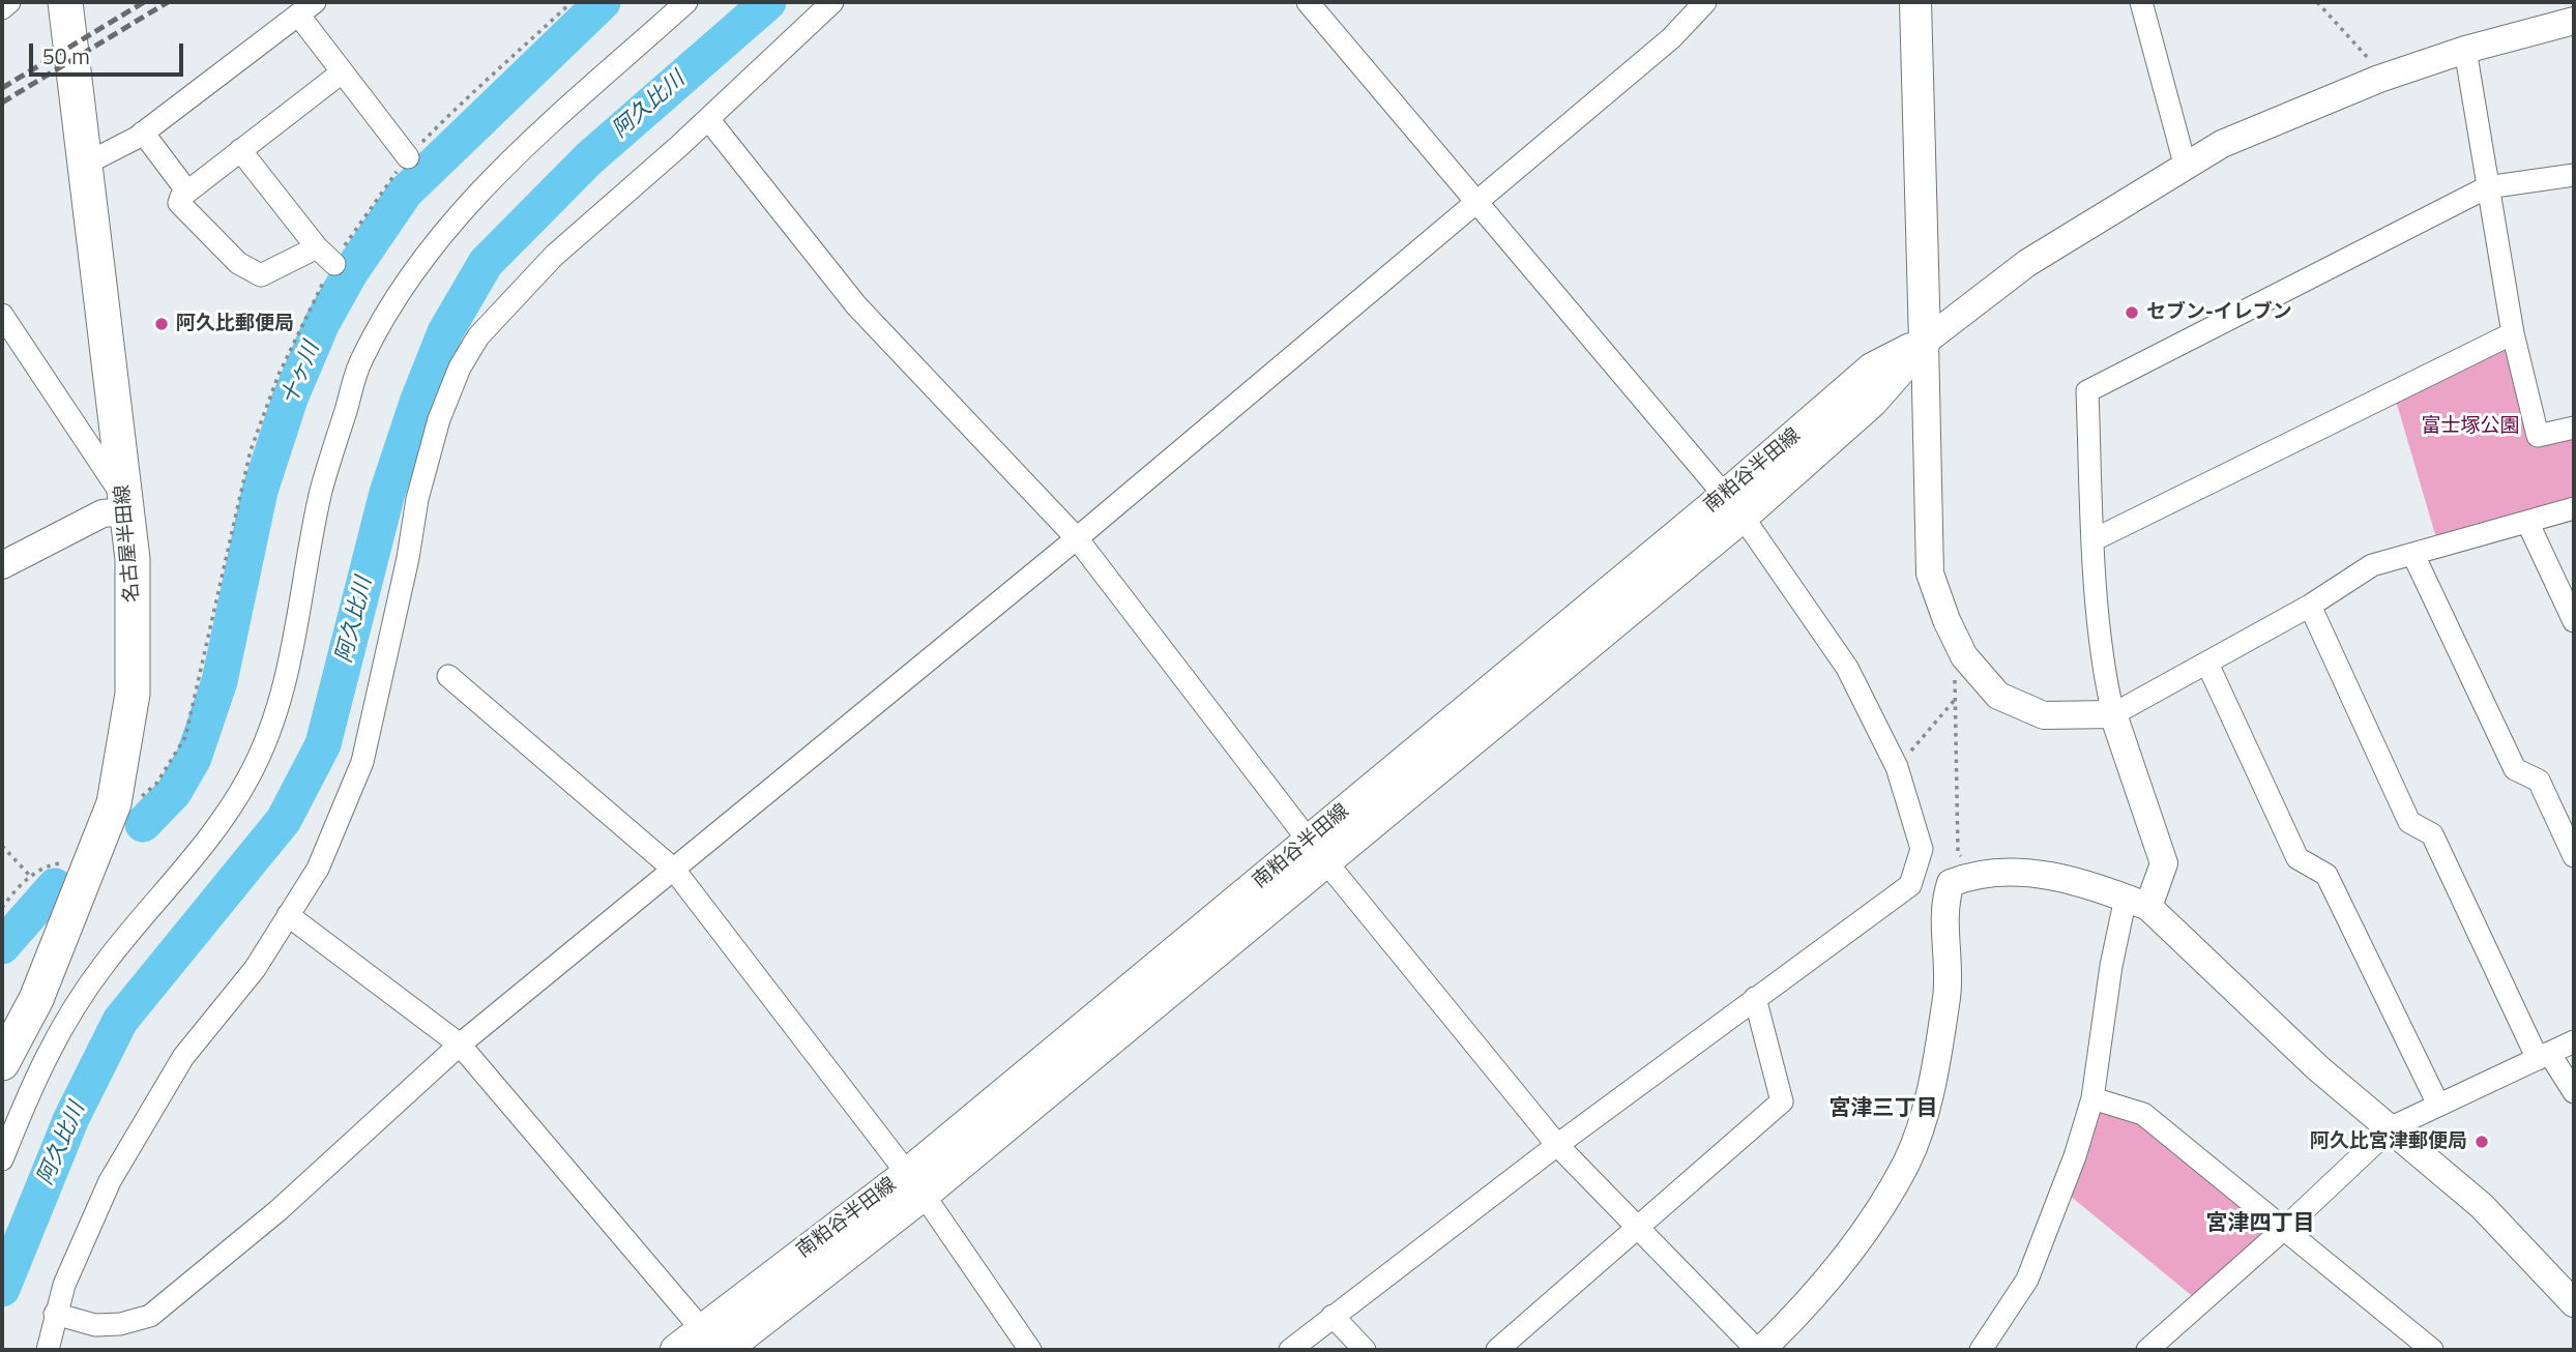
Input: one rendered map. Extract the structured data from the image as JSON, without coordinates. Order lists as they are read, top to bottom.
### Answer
{
  "streets": {
    "main road": ["南粕谷半田線", "名古屋半田線"]
  },
  "districts": ["宮津三丁目", "宮津四丁目"],
  "water": ["阿久比川", "十ヶ川"],
  "parks": ["富士塚公園"],
  "places": ["セブン-イレブン", "阿久比郵便局", "阿久比宮津郵便局"],
  "scale_bar": "50 m"
}
